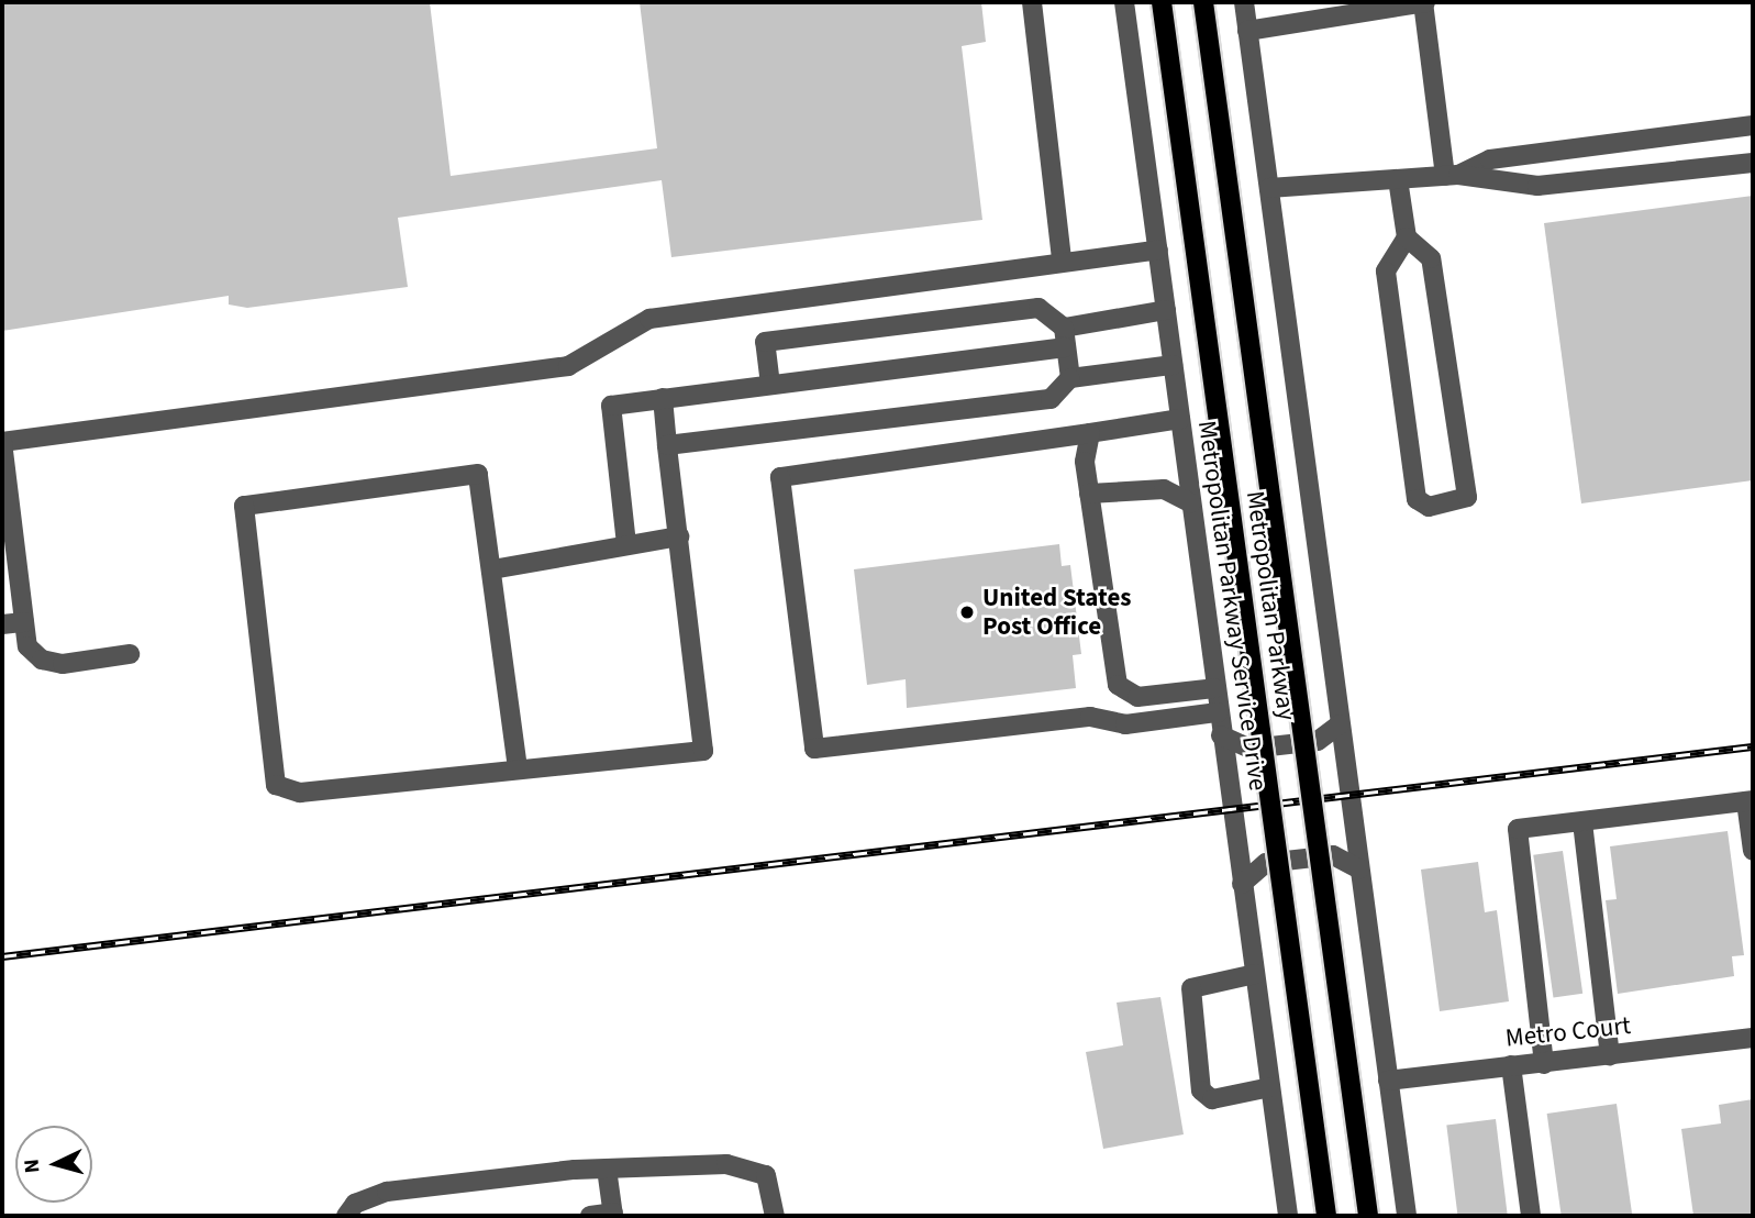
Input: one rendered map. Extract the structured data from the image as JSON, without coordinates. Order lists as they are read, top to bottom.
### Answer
{
  "streets": {
    "main road": ["Metropolitan Parkway"],
    "street": ["Metropolitan Parkway Service Drive", "Metro Court"]
  },
  "places": ["United States Post Office"],
  "north": "left"
}
